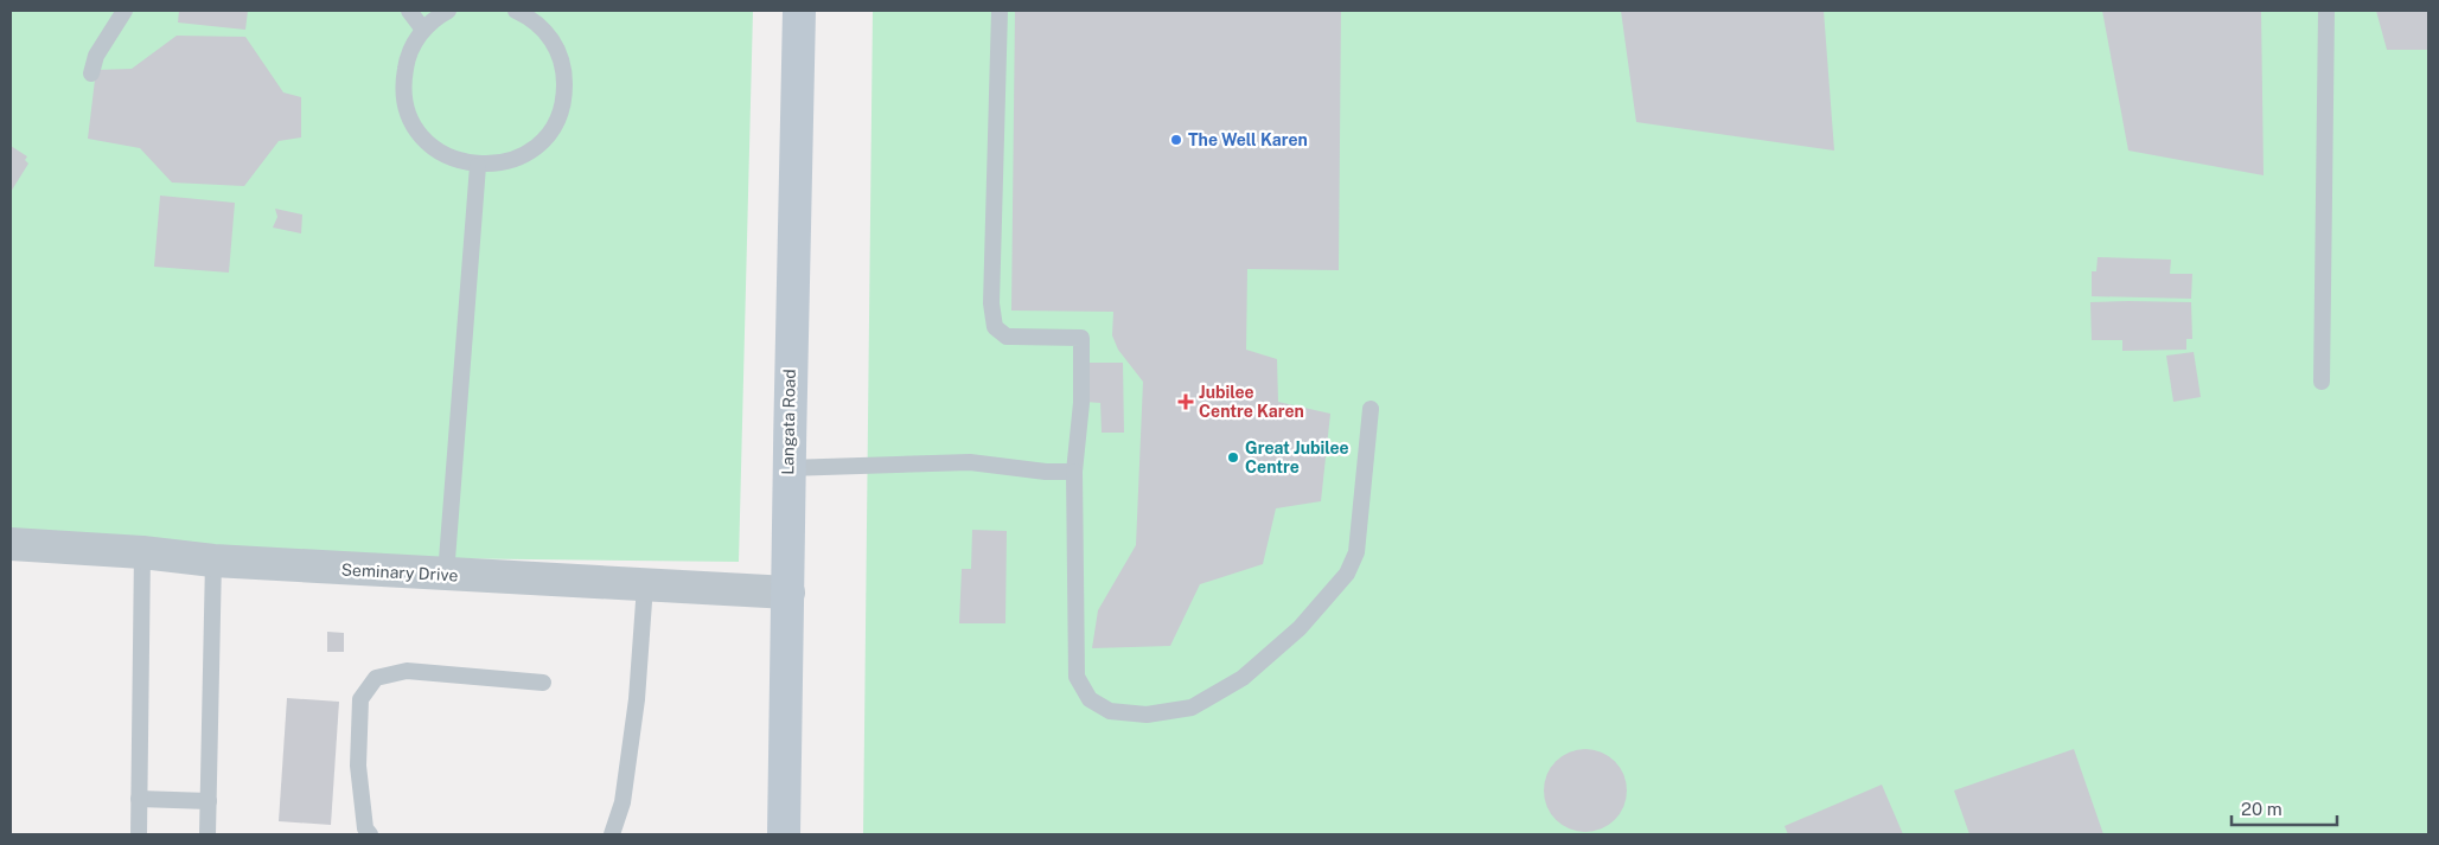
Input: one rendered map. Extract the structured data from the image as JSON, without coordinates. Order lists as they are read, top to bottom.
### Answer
{
  "streets": {
    "main road": ["Langata Road"],
    "street": ["Seminary Drive"]
  },
  "crossings": [
    ["Langata Road", "Seminary Drive"]
  ],
  "places": {
    "other": ["The Well Karen", "Great Jubilee Centre"],
    "health": ["Jubilee Centre Karen"]
  },
  "scale_bar": "20 m"
}
